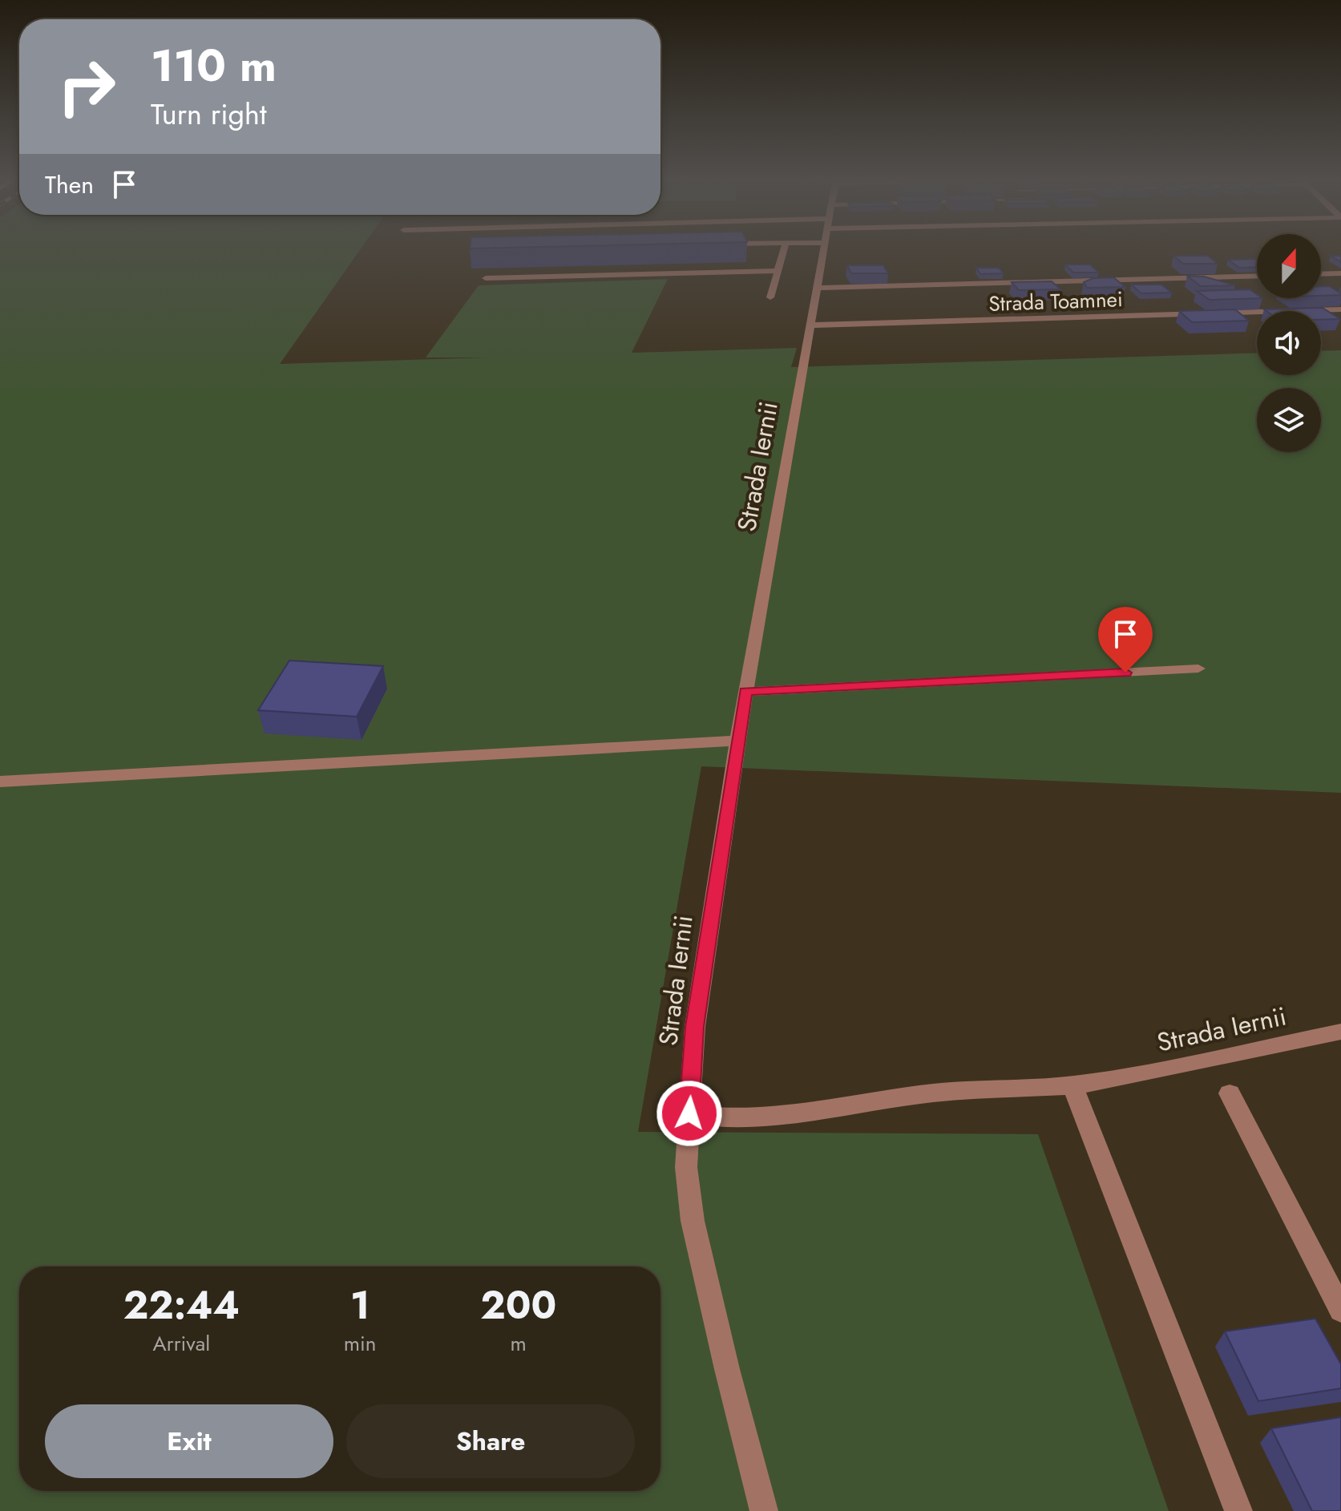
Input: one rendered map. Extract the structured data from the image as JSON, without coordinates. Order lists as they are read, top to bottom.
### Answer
{
  "streets": {
    "street": ["Strada Toamnei", "Strada Iernii"]
  },
  "crossings": [
    ["Strada Toamnei", "Strada Iernii"]
  ],
  "north": "top",
  "page": {
    "turn": ["110 m", "Turn right"],
    "then": "Then",
    "eta": [
      "22:44",
      "Arrival",
      "1",
      "min",
      "200",
      "m"
    ],
    "buttons": ["Exit", "Share"]
  }
}
